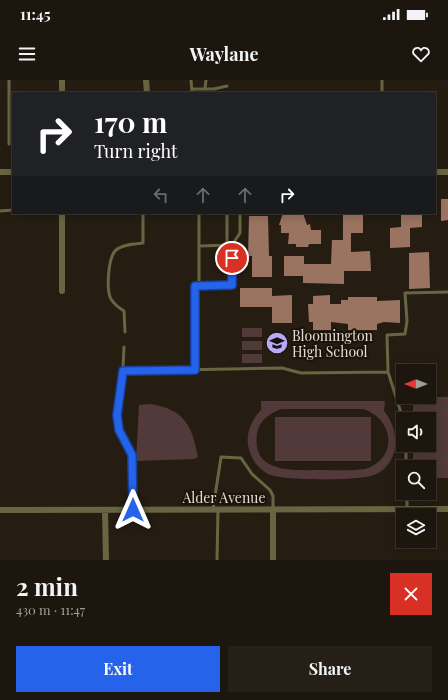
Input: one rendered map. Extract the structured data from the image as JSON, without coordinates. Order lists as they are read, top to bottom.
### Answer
{
  "streets": {
    "street": ["Alder Avenue"]
  },
  "places": {
    "school or university": ["Bloomington High School"]
  },
  "north": "left",
  "page": {
    "status": "11:45",
    "header": "Waylane",
    "turn": ["170 m", "Turn right"],
    "heading": ["2 min", "430 m · 11:47"],
    "buttons": ["Exit", "Share"]
  }
}
